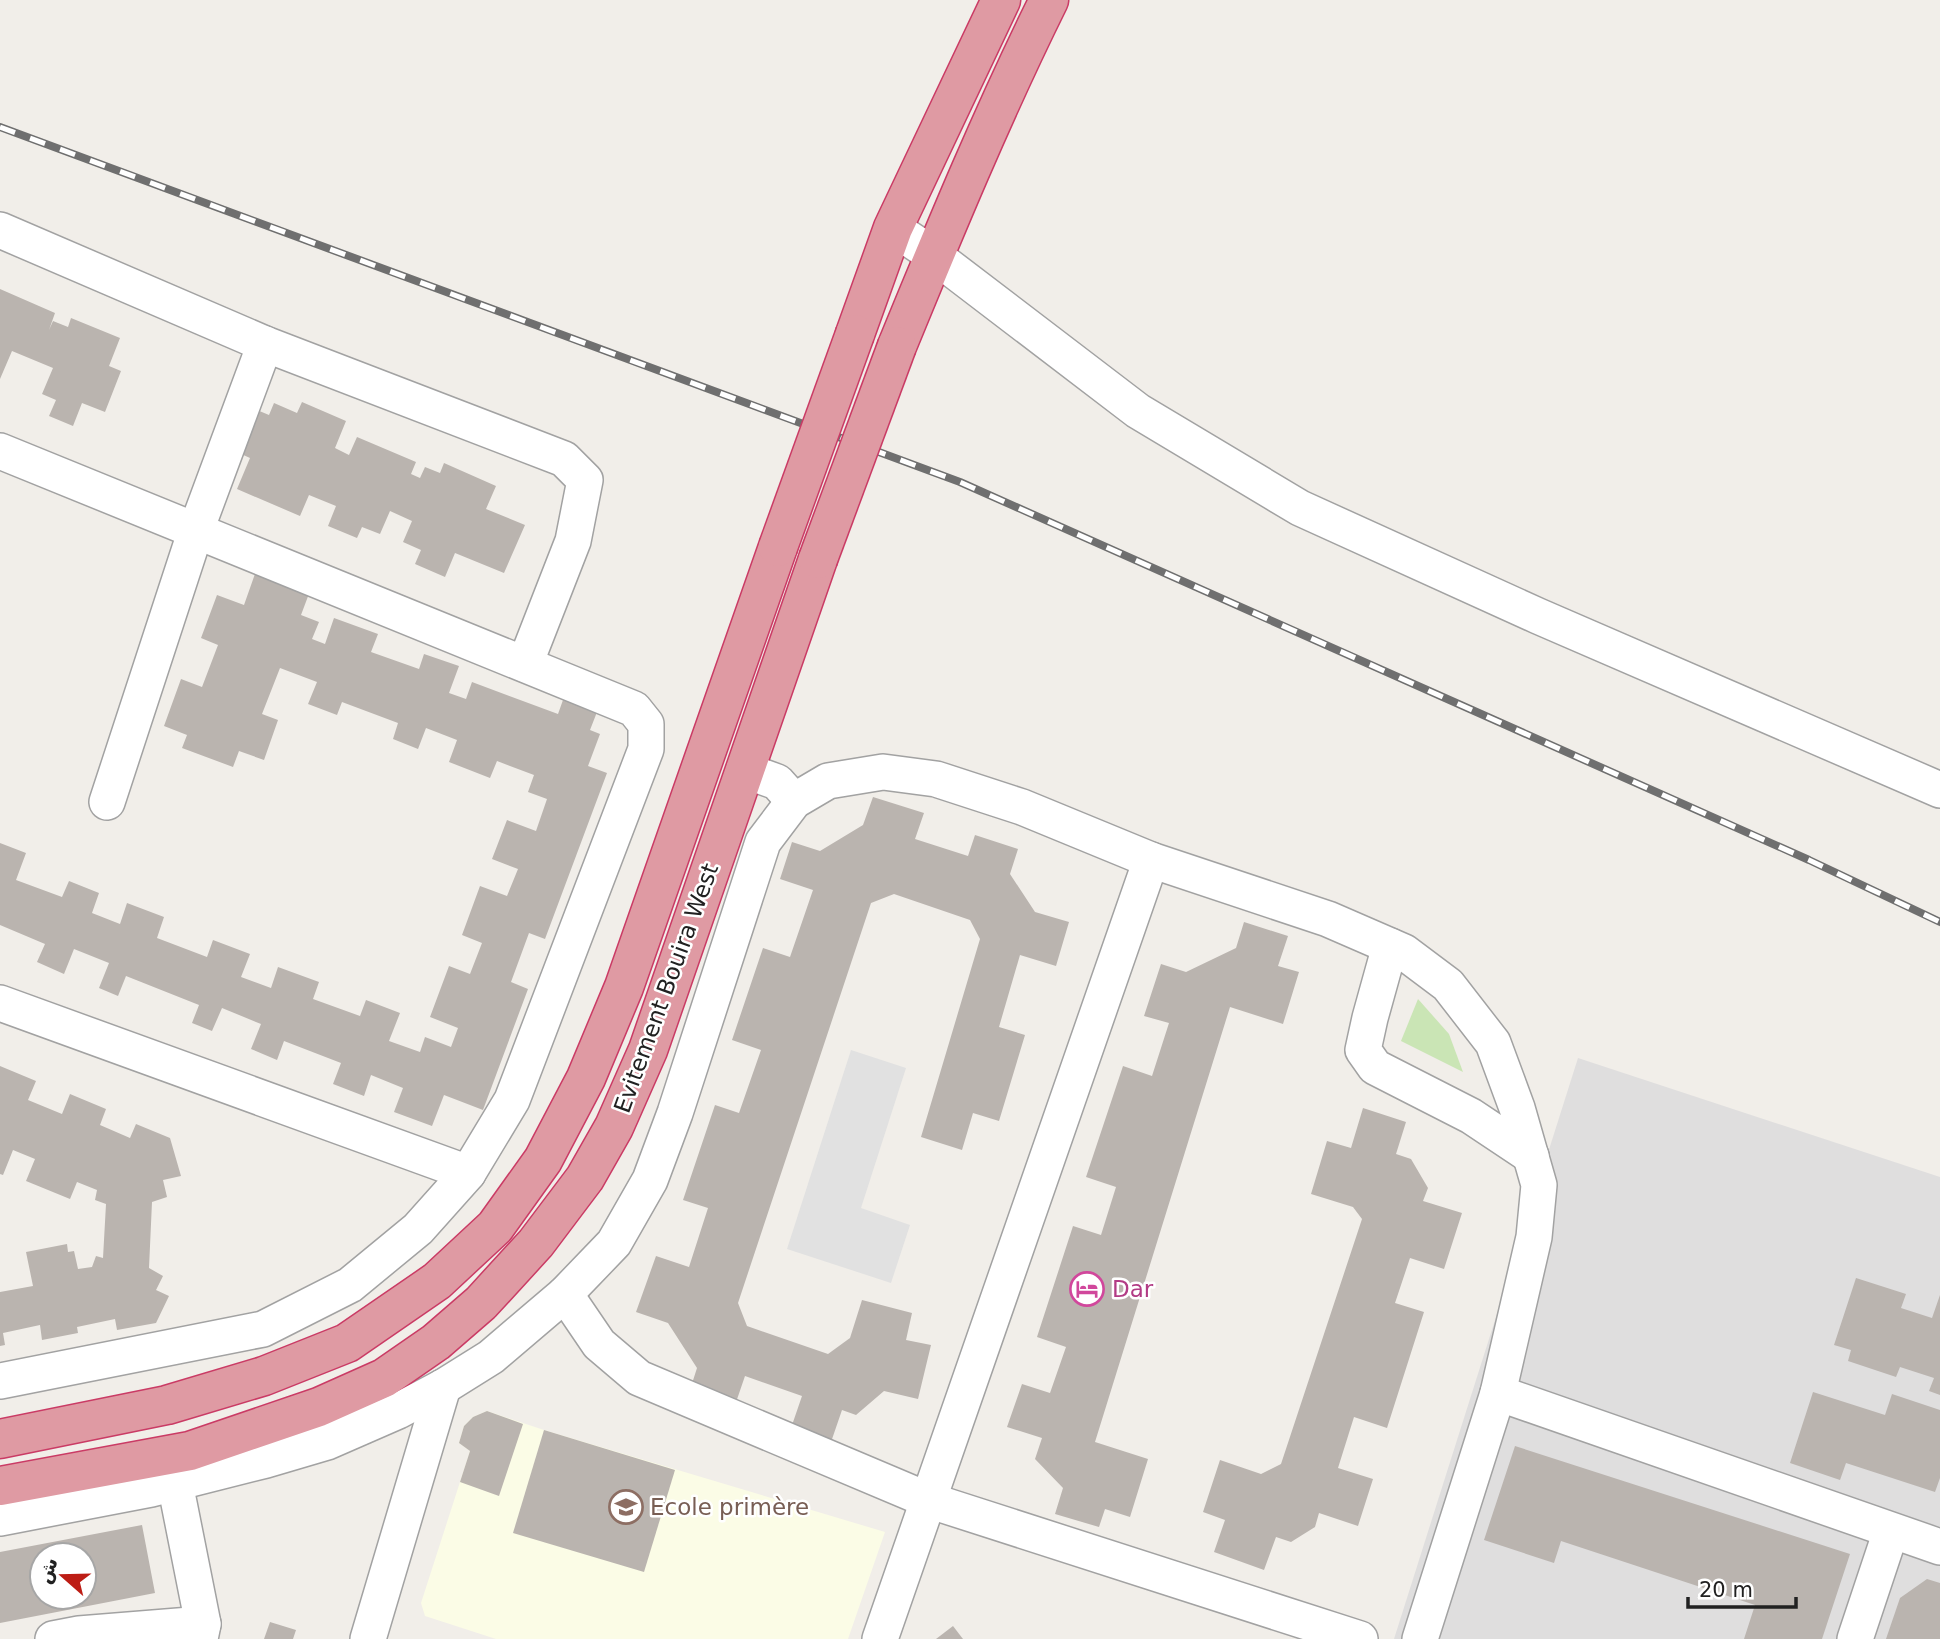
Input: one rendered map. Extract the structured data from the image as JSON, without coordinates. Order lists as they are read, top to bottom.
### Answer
{
  "streets": {
    "highway": ["Evitement Bouira West"]
  },
  "places": {
    "hotel": ["Dar"],
    "school or university": ["Ecole primère"]
  },
  "scale_bar": "20 m",
  "north": "left"
}
